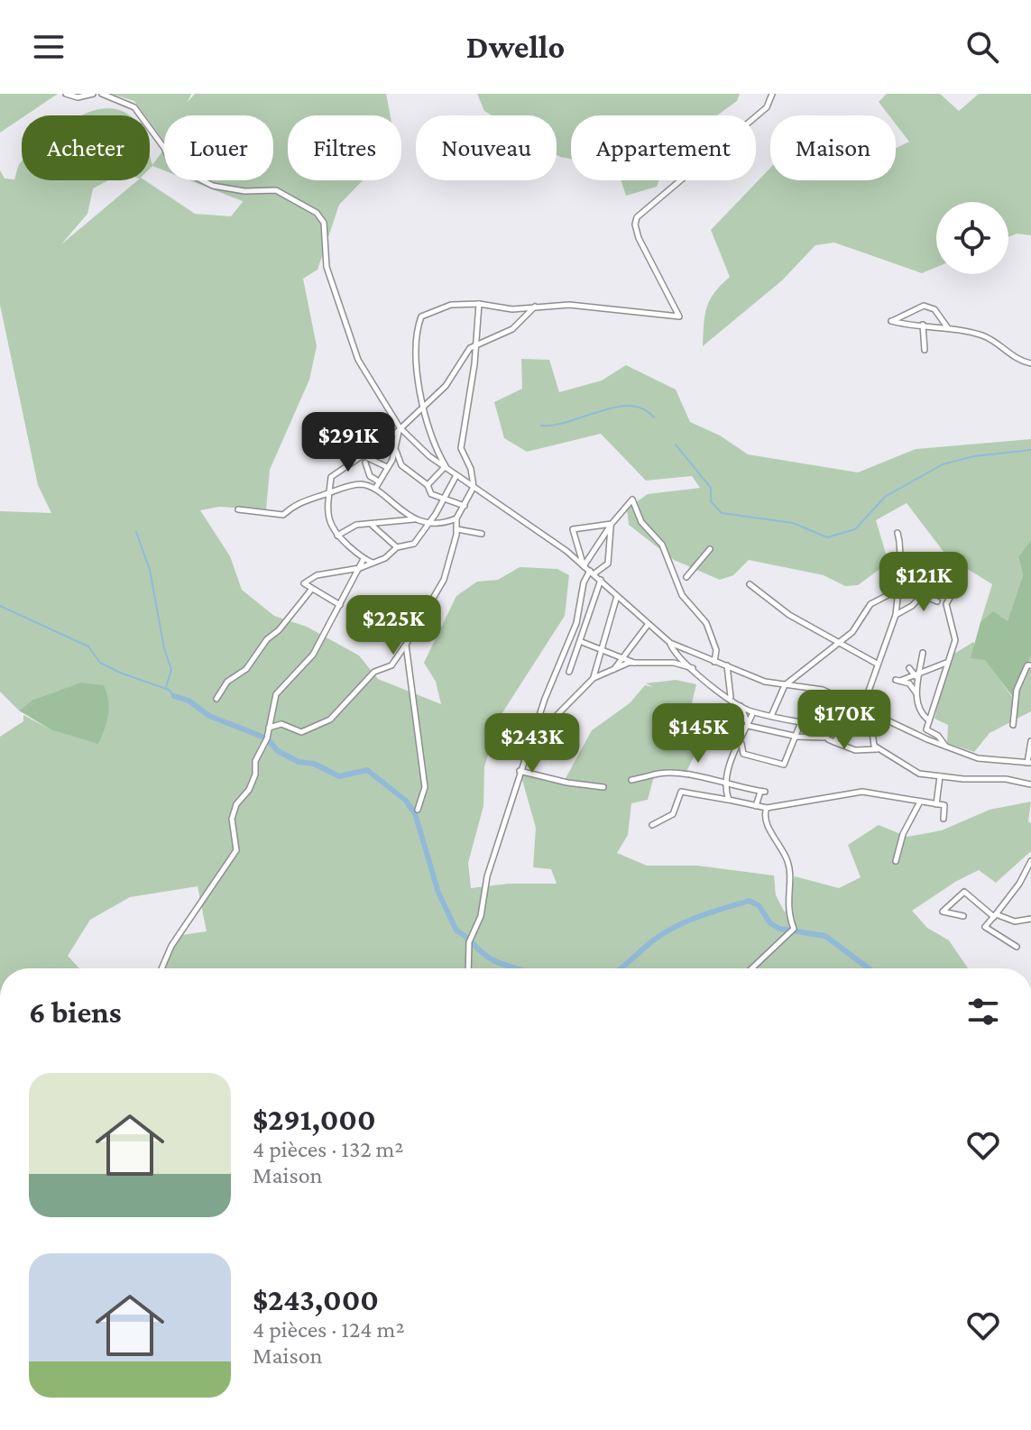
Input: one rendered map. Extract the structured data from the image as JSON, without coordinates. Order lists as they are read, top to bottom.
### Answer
{
  "page": {
    "header": "Dwello",
    "chip": [
      "Acheter",
      "Louer",
      "Filtres",
      "Nouveau",
      "Appartement",
      "Maison"
    ],
    "price": [
      "$291K",
      "$121K",
      "$225K",
      "$170K",
      "$145K",
      "$243K"
    ],
    "heading": "6 biens",
    "list": [
      {
        "name": "$291,000",
        "note": "4 pièces · 132 m² · Maison"
      },
      {
        "name": "$243,000",
        "note": "4 pièces · 124 m² · Maison"
      }
    ]
  }
}
